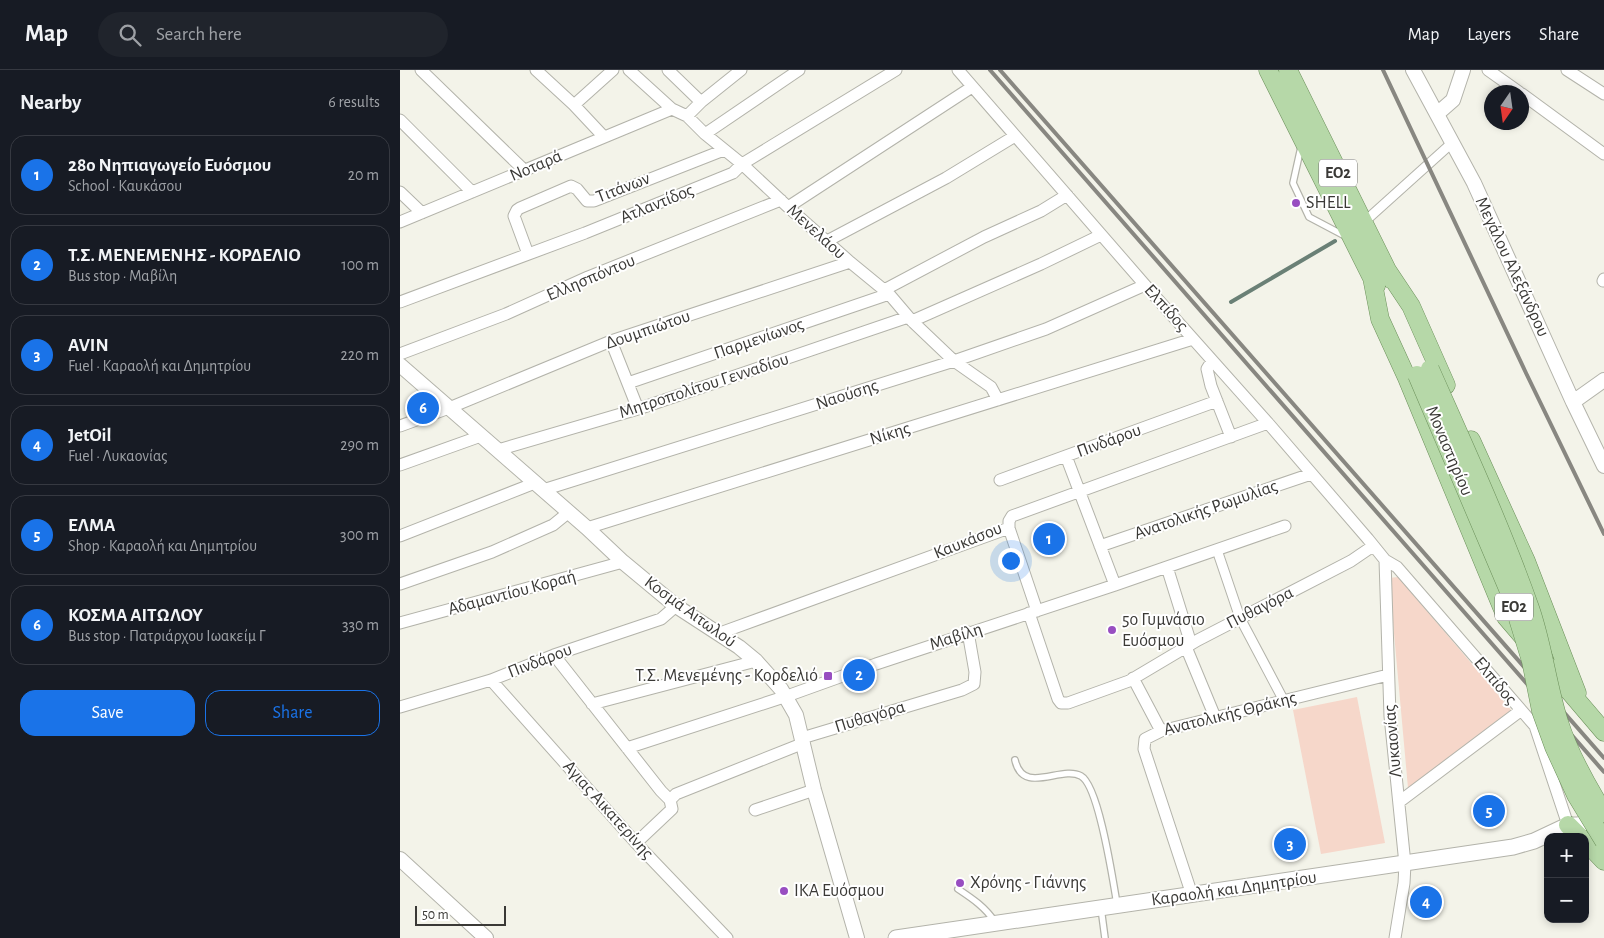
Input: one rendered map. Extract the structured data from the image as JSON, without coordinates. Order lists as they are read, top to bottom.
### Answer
{
  "streets": {
    "main road": ["ΕΟ2", "Μοναστηρίου", "Καραολή και Δημητρίου"],
    "street": [
      "Νοταρά",
      "Τιτάνων",
      "Ατλαντίδος",
      "Μενελάου",
      "Μεγάλου Αλεξάνδρου",
      "Ελλησπόντου",
      "Ελπίδος",
      "Δουμπιώτου",
      "Παρμενίωνος",
      "Μητροπολίτου Γενναδίου",
      "Ναούσης",
      "Νίκης",
      "Πινδάρου",
      "Ανατολικής Ρωμυλίας",
      "Καυκάσου",
      "Αδαμαντίου Κοραή",
      "Πυθαγόρα",
      "Κοσμά Αιτωλού",
      "Μαβίλη",
      "Ανατολικής Θράκης",
      "Λυκαονίας",
      "Αγιας Αικατερίνης"
    ]
  },
  "crossings": [
    ["Νοταρά", "Μενελάου"],
    ["Τιτάνων", "Ατλαντίδος"],
    ["Τιτάνων", "Μενελάου"],
    ["Ατλαντίδος", "Μενελάου"],
    ["Μενελάου", "Ελλησπόντου"],
    ["Μενελάου", "Δουμπιώτου"],
    ["Μενελάου", "Παρμενίωνος"],
    ["Μενελάου", "Μητροπολίτου Γενναδίου"],
    ["Μενελάου", "Ναούσης"],
    ["Μενελάου", "Νίκης"],
    ["Ελλησπόντου", "Ελπίδος"],
    ["Ελπίδος", "Παρμενίωνος"],
    ["Ελπίδος", "Μητροπολίτου Γενναδίου"],
    ["Ελπίδος", "Ναούσης"],
    ["Ελπίδος", "Νίκης"],
    ["Ελπίδος", "Ανατολικής Ρωμυλίας"],
    ["Ελπίδος", "Καυκάσου"],
    ["Ελπίδος", "Πυθαγόρα"],
    ["Ελπίδος", "Λυκαονίας"],
    ["Ελπίδος", "Καραολή και Δημητρίου"],
    ["Δουμπιώτου", "Κοσμά Αιτωλού"],
    ["Μητροπολίτου Γενναδίου", "Κοσμά Αιτωλού"],
    ["Ναούσης", "Κοσμά Αιτωλού"],
    ["Νίκης", "Κοσμά Αιτωλού"],
    ["Πινδάρου", "Κοσμά Αιτωλού"],
    ["Πινδάρου", "Αγιας Αικατερίνης"],
    ["Μοναστηρίου", "Καραολή και Δημητρίου"],
    ["Καυκάσου", "Κοσμά Αιτωλού"],
    ["Αδαμαντίου Κοραή", "Κοσμά Αιτωλού"],
    ["Πυθαγόρα", "Κοσμά Αιτωλού"],
    ["Πυθαγόρα", "Μαβίλη"],
    ["Κοσμά Αιτωλού", "Μαβίλη"],
    ["Ανατολικής Θράκης", "Λυκαονίας"],
    ["Ανατολικής Θράκης", "Καραολή και Δημητρίου"],
    ["Λυκαονίας", "Καραολή και Δημητρίου"]
  ],
  "places": {
    "other": [
      "SHELL",
      "5ο Γυμνάσιο Ευόσμου",
      "Χρόνης - Γιάννης",
      "ΙΚΑ Ευόσμου"
    ],
    "transit": ["Τ.Σ. Μενεμένης - Κορδελιό"]
  },
  "scale_bar": "50 m",
  "north": "bottom",
  "page": {
    "header": "Map",
    "search": "Search here",
    "nav": ["Map", "Layers", "Share"],
    "heading": ["Nearby", "6 results"],
    "list": [
      {
        "mark": "1",
        "name": "28ο Νηπιαγωγείο Ευόσμου",
        "note": "School · Καυκάσου",
        "value": "20 m"
      },
      {
        "mark": "2",
        "name": "Τ.Σ. ΜΕΝΕΜΕΝΗΣ - ΚΟΡΔΕΛΙΟ",
        "note": "Bus stop · Μαβίλη",
        "value": "100 m"
      },
      {
        "mark": "3",
        "name": "AVIN",
        "note": "Fuel · Καραολή και Δημητρίου",
        "value": "220 m"
      },
      {
        "mark": "4",
        "name": "JetOil",
        "note": "Fuel · Λυκαονίας",
        "value": "290 m"
      },
      {
        "mark": "5",
        "name": "ΕΛΜΑ",
        "note": "Shop · Καραολή και Δημητρίου",
        "value": "300 m"
      },
      {
        "mark": "6",
        "name": "ΚΟΣΜΑ ΑΙΤΩΛΟΥ",
        "note": "Bus stop · Πατριάρχου Ιωακείμ Γ",
        "value": "330 m"
      }
    ],
    "pins": [
      "6",
      "1",
      "2",
      "5",
      "3",
      "4"
    ],
    "buttons": ["Save", "Share"],
    "map_buttons": ["+", "−"],
    "scale": "50 m"
  }
}
